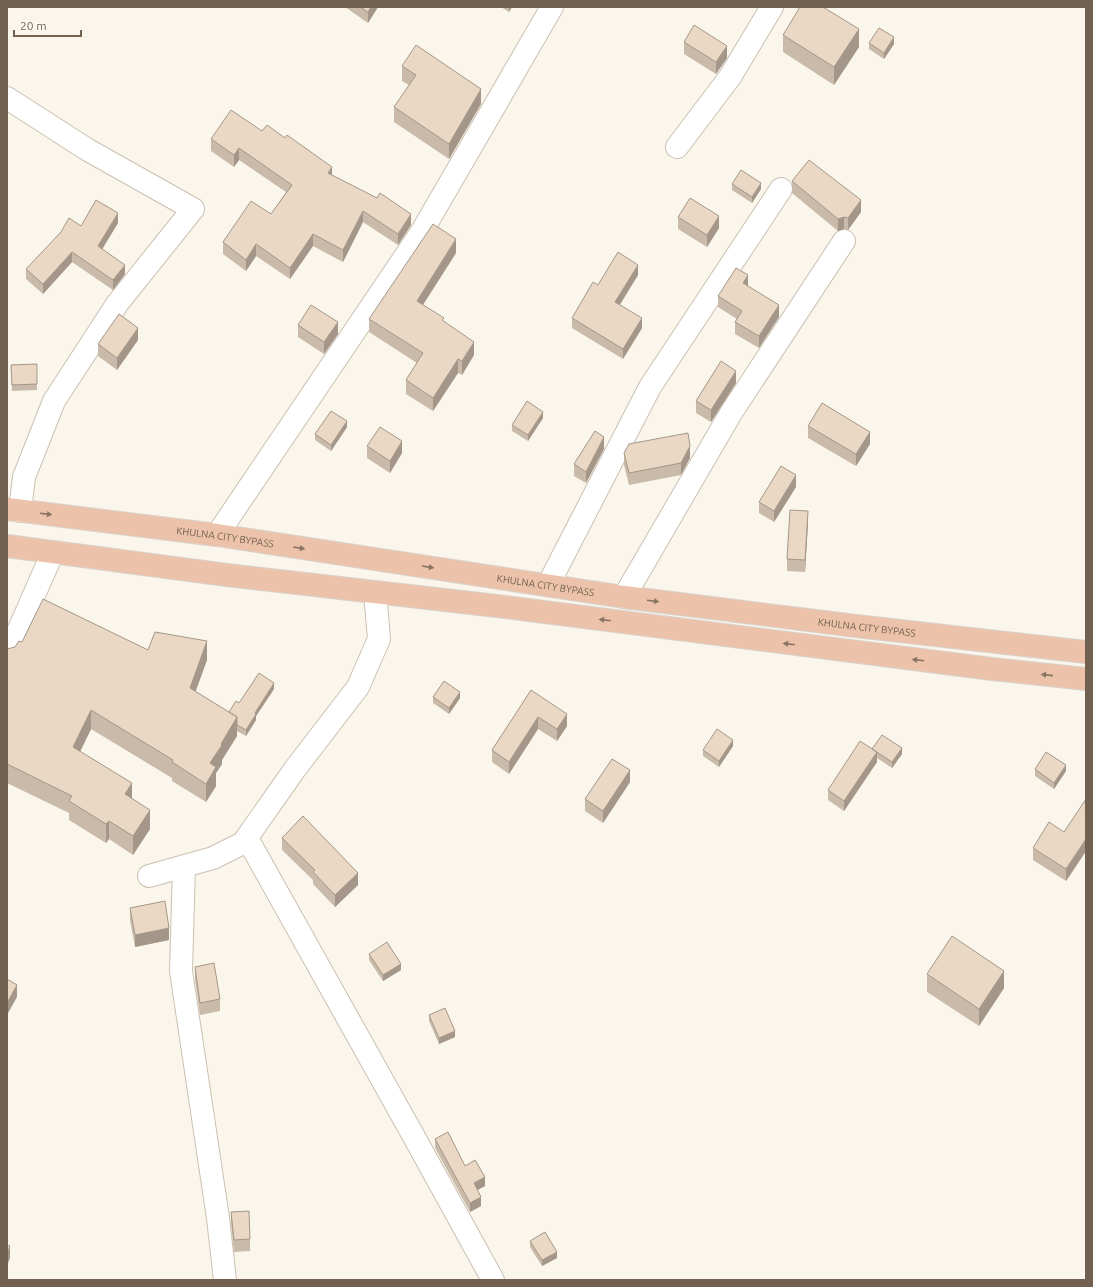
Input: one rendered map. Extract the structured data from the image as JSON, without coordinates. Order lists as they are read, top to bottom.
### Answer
{
  "streets": {
    "highway": ["KHULNA CITY BYPASS"]
  },
  "scale_bar": "20 m"
}
